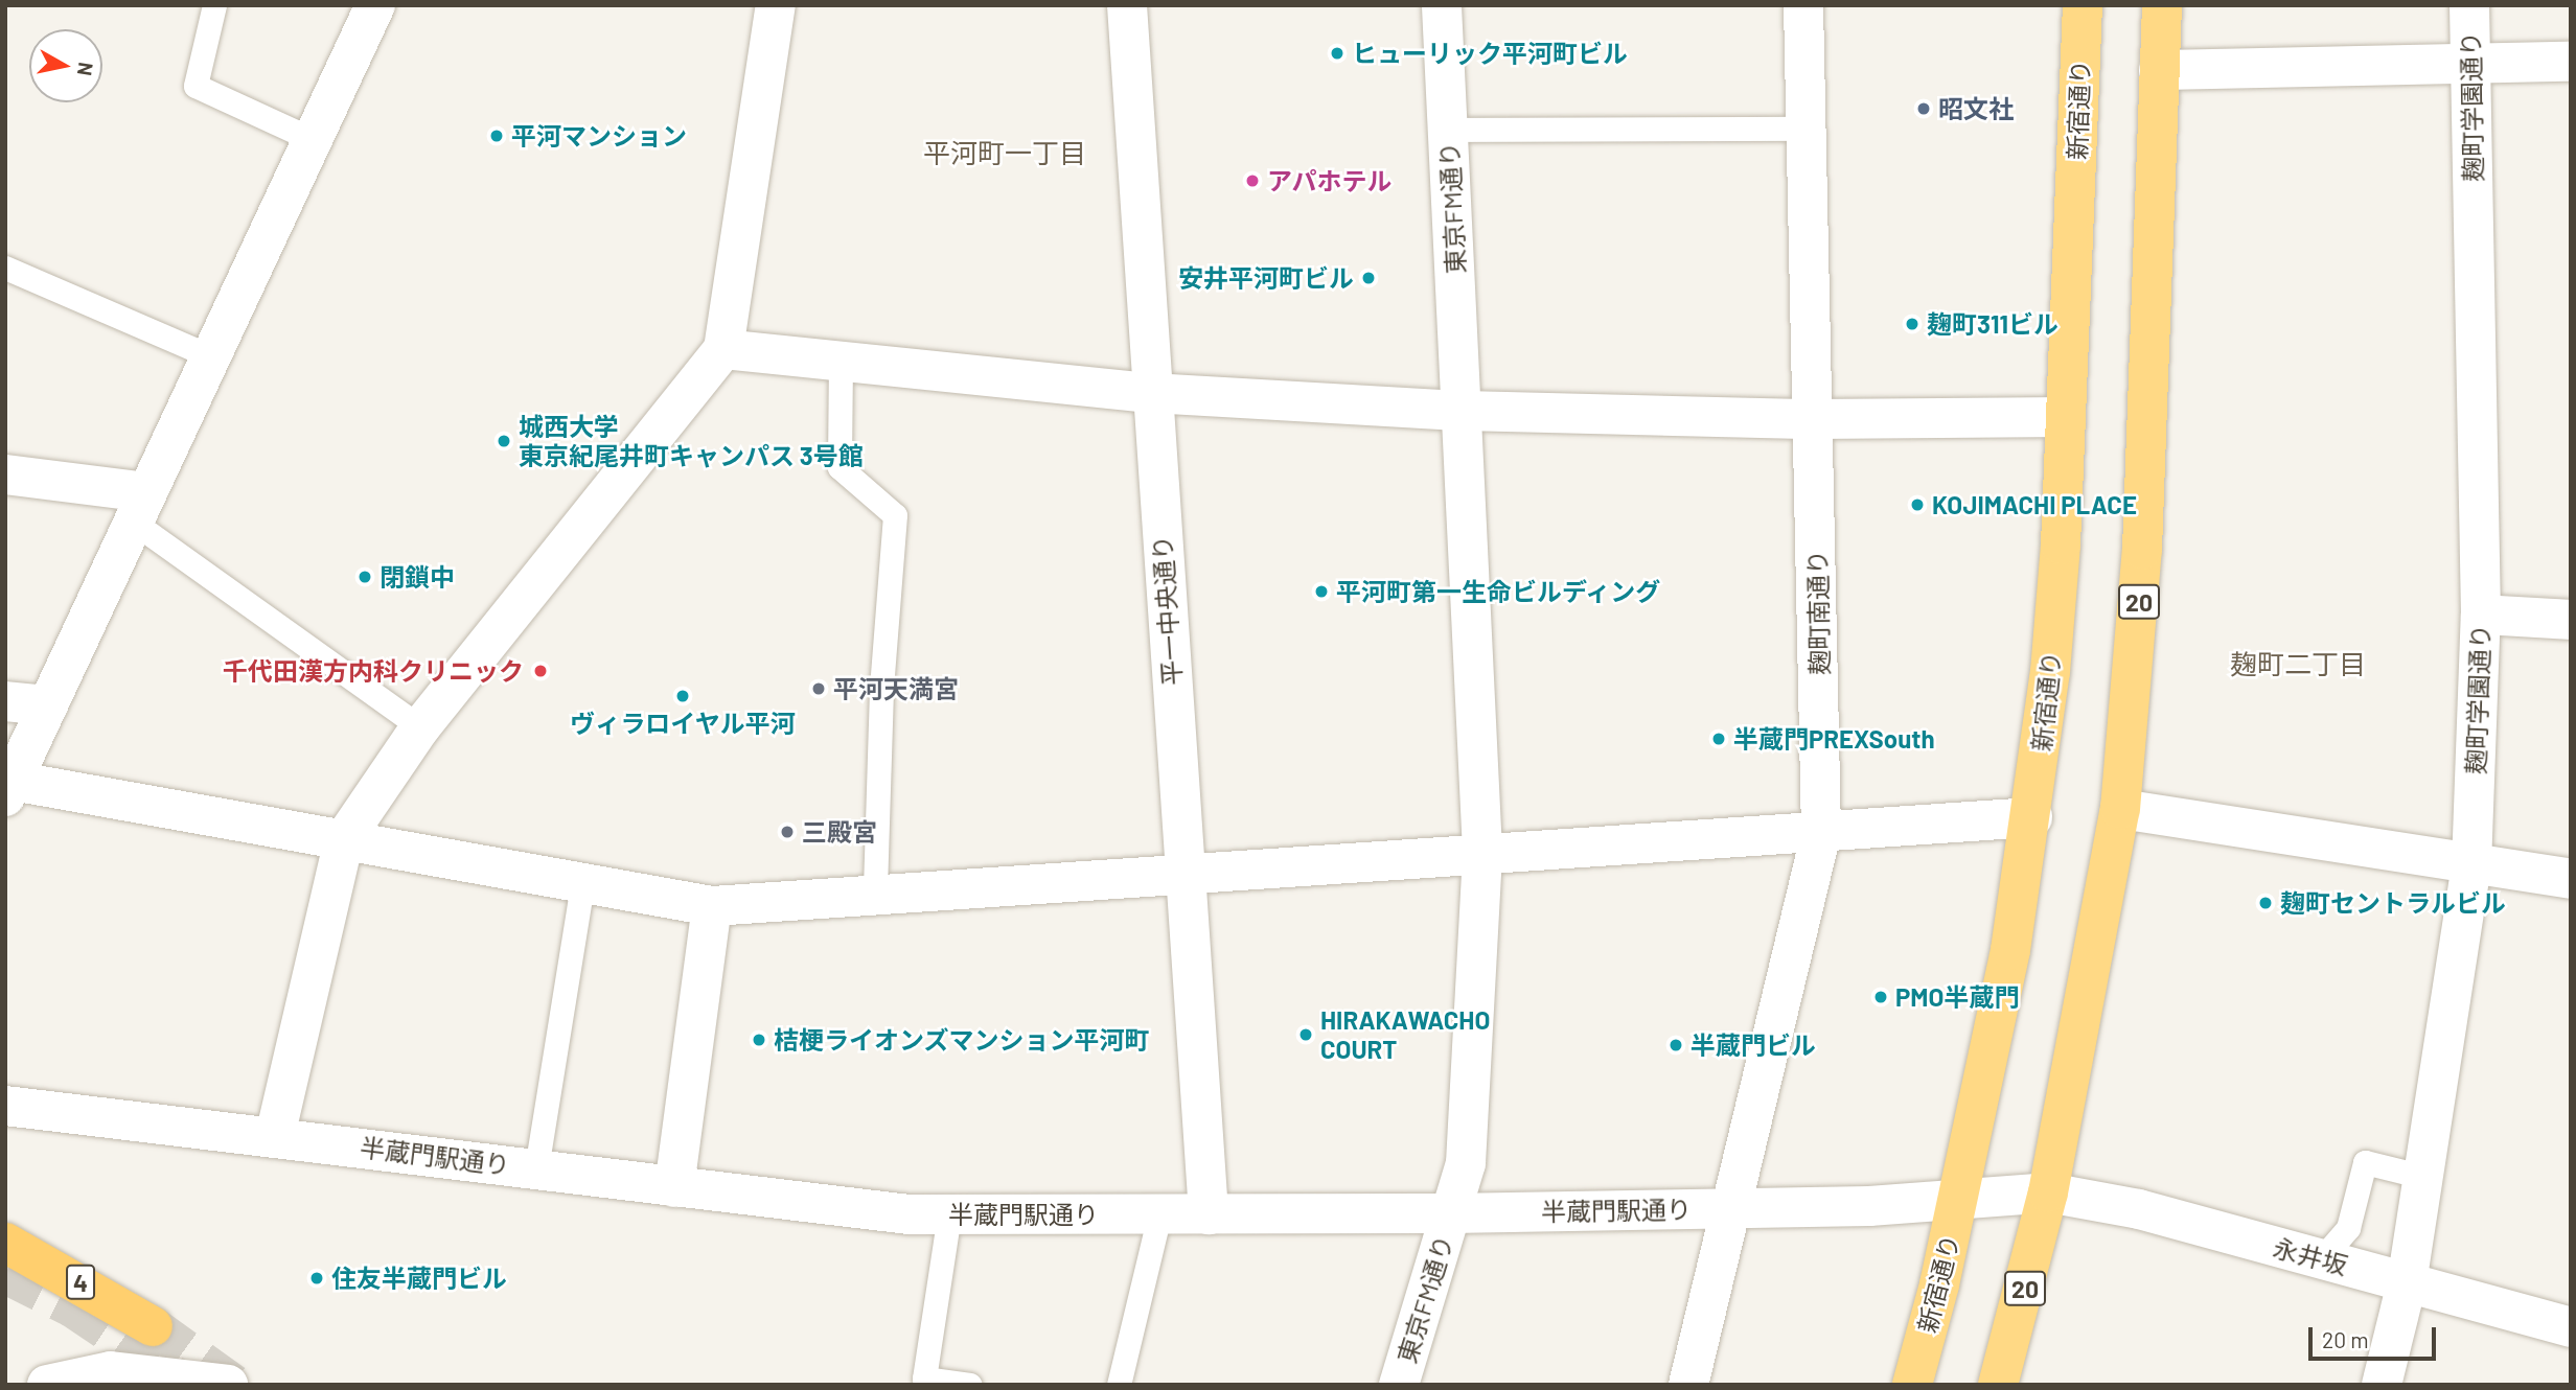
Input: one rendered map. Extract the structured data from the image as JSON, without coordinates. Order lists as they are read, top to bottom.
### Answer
{
  "streets": {
    "highway": ["新宿通り", "20", "4"],
    "street": [
      "麹町学園通り",
      "東京FM通り",
      "平一中央通り",
      "麹町南通り",
      "半蔵門駅通り",
      "永井坂"
    ]
  },
  "crossings": [
    ["麹町学園通り", "永井坂"],
    ["新宿通り", "半蔵門駅通り"],
    ["東京FM通り", "半蔵門駅通り"],
    ["20", "半蔵門駅通り"],
    ["20", "永井坂"],
    ["平一中央通り", "半蔵門駅通り"],
    ["麹町南通り", "半蔵門駅通り"],
    ["半蔵門駅通り", "永井坂"]
  ],
  "districts": ["平河町一丁目", "麹町二丁目"],
  "places": [
    "ヒューリック平河町ビル",
    "昭文社",
    "平河マンション",
    "アパホテル",
    "安井平河町ビル",
    "麹町311ビル",
    "城西大学 東京紀尾井町キャンパス 3号館",
    "KOJIMACHI PLACE",
    "閉鎖中",
    "平河町第一生命ビルディング",
    "千代田漢方内科クリニック",
    "平河天満宮",
    "ヴィラロイヤル平河",
    "半蔵門PREXSouth",
    "三殿宮",
    "麹町セントラルビル",
    "PMO半蔵門",
    "HIRAKAWACHO COURT",
    "桔梗ライオンズマンション平河町",
    "半蔵門ビル",
    "住友半蔵門ビル"
  ],
  "scale_bar": "20 m",
  "north": "right"
}
